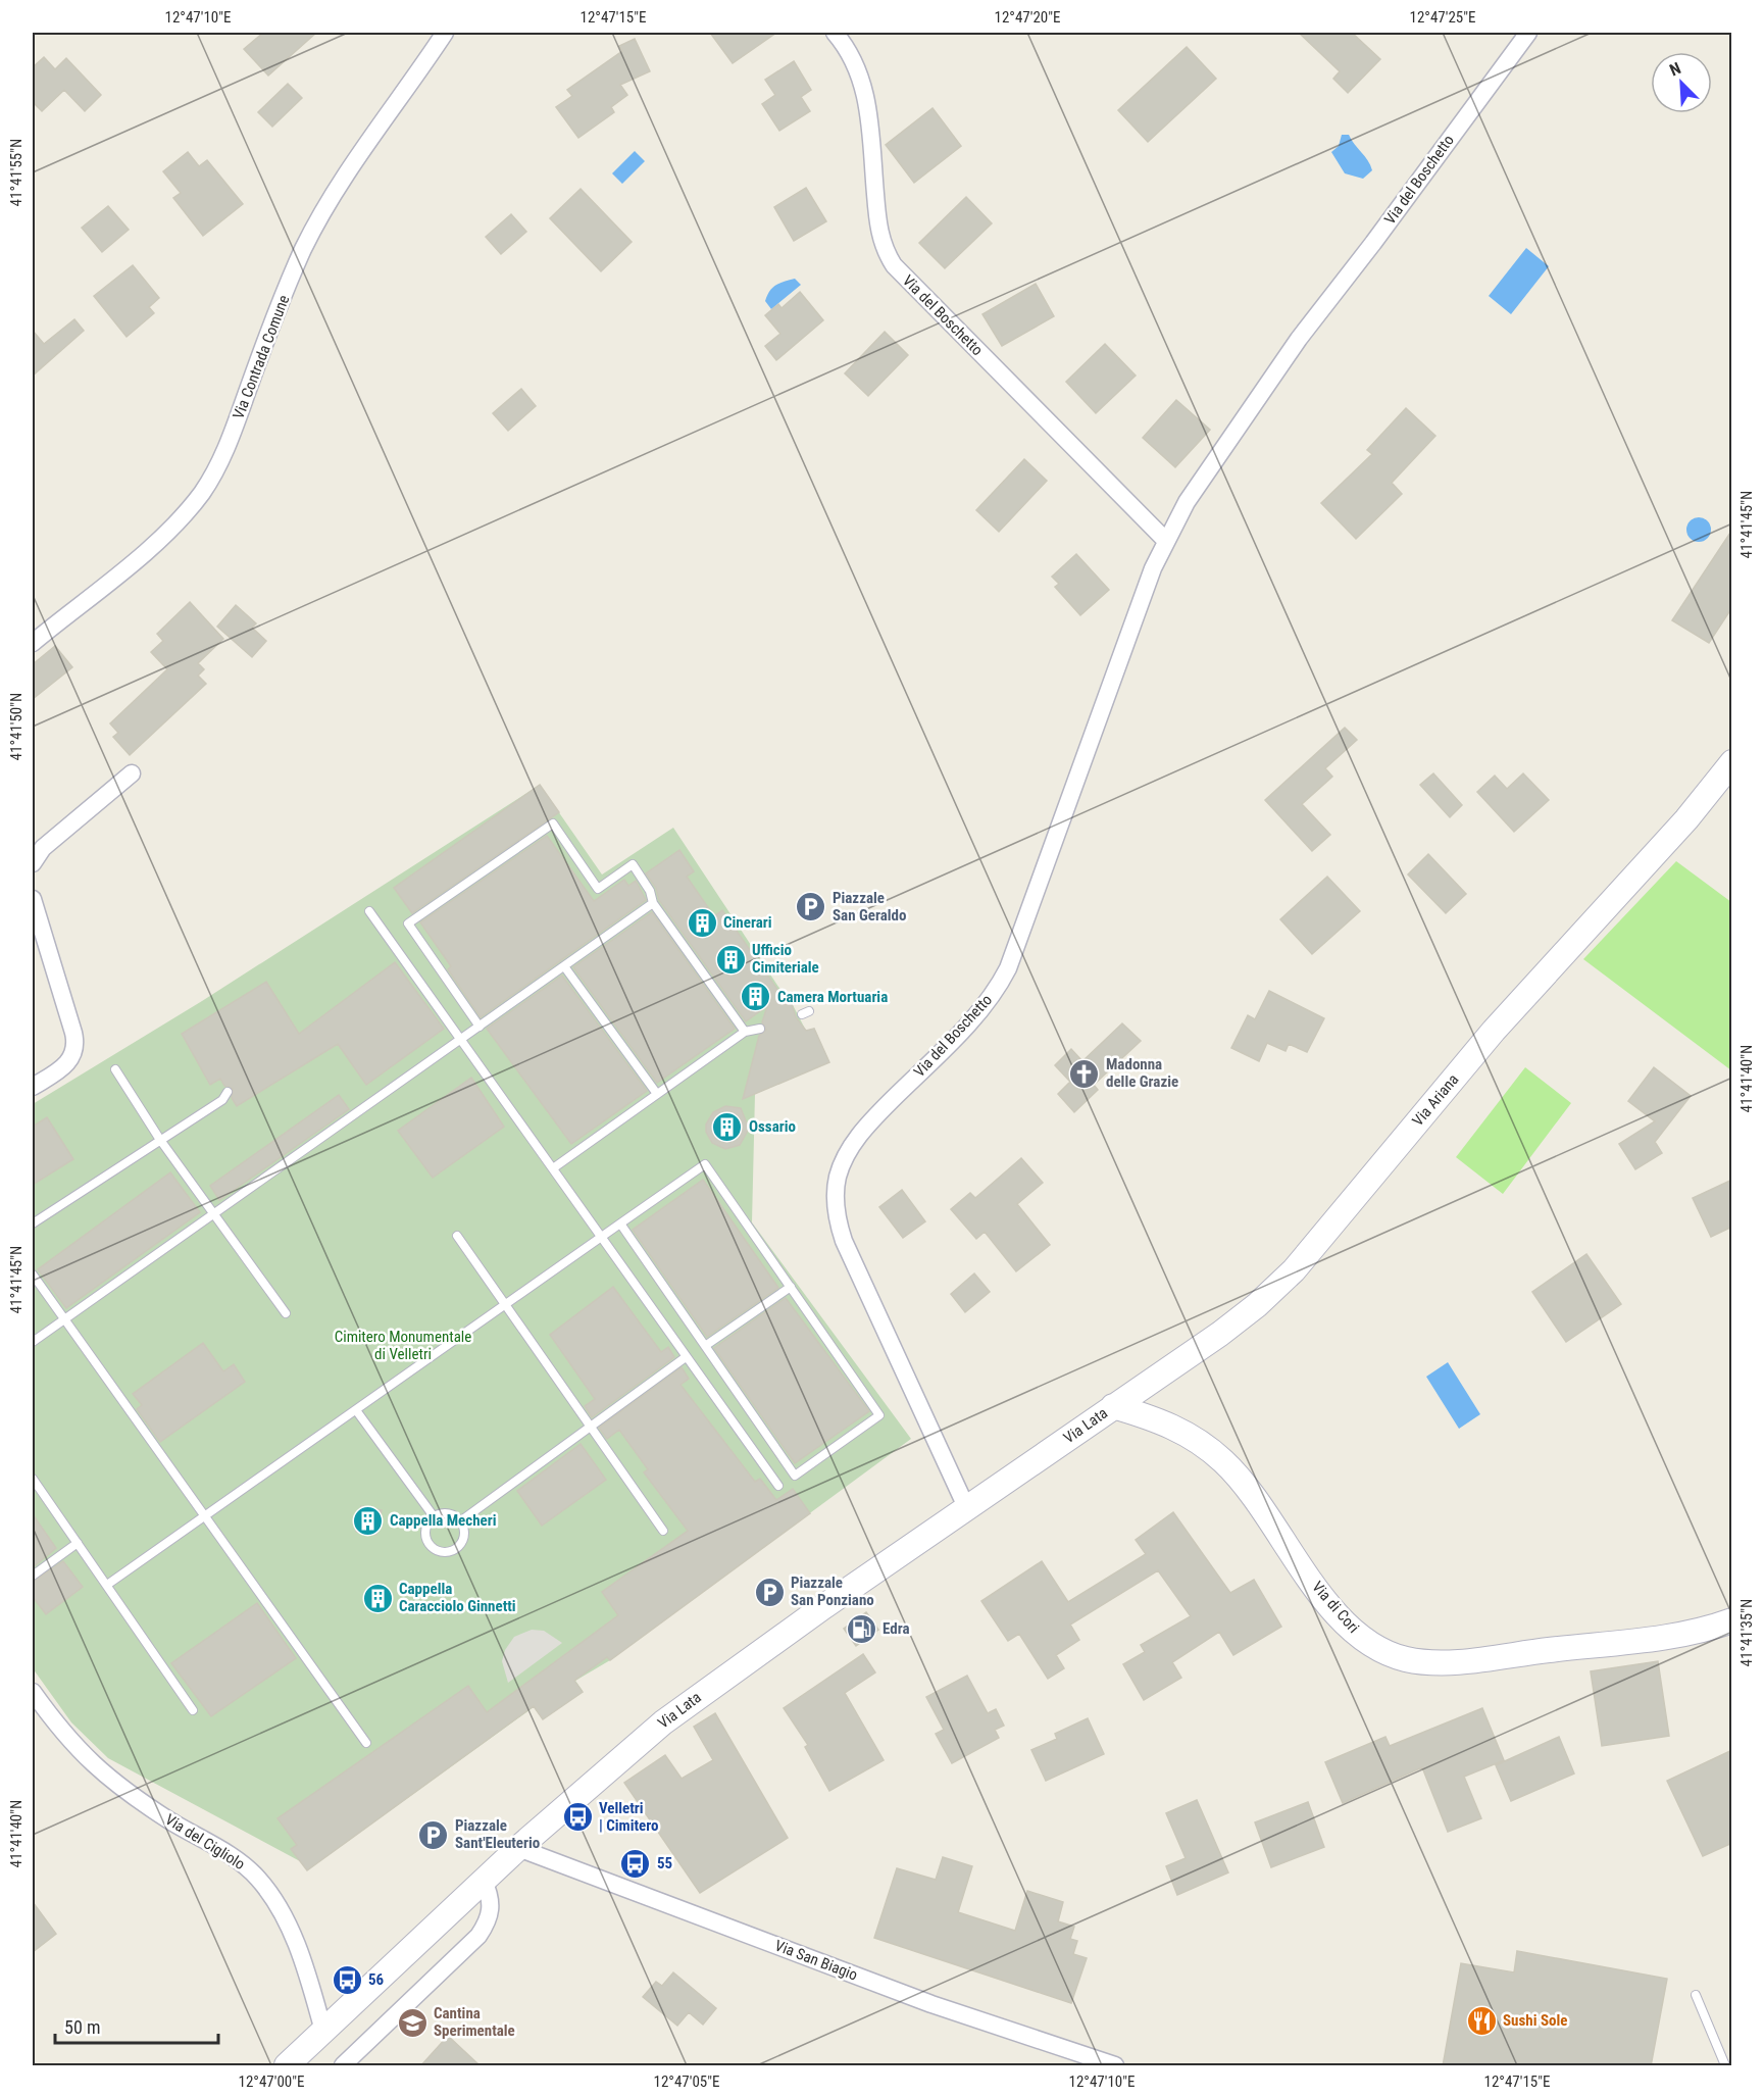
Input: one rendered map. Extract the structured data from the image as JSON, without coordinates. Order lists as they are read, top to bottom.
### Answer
{
  "streets": {
    "main road": ["Via Ariana", "Via Lata", "Via di Cori"],
    "street": [
      "Via del Boschetto",
      "Via Contrada Comune",
      "Via del Cigliolo",
      "Via San Biagio"
    ]
  },
  "crossings": [
    ["Via del Boschetto", "Via Lata"],
    ["Via Ariana", "Via Lata"],
    ["Via Ariana", "Via di Cori"],
    ["Via Lata", "Via di Cori"],
    ["Via Lata", "Via del Cigliolo"],
    ["Via Lata", "Via San Biagio"]
  ],
  "parks": ["Cimitero Monumentale di Velletri"],
  "places": {
    "parking": ["Piazzale San Geraldo", "Piazzale San Ponziano", "Piazzale Sant'Eleuterio"],
    "building": [
      "Cinerari",
      "Ufficio Cimiteriale",
      "Camera Mortuaria",
      "Ossario",
      "Cappella Mecheri",
      "Cappella Caracciolo Ginnetti"
    ],
    "church": ["Madonna delle Grazie"],
    "fuel station": ["Edra"],
    "bus stop": ["Velletri | Cimitero", "55", "56"],
    "restaurant": ["Sushi Sole"],
    "school or university": ["Cantina Sperimentale"]
  },
  "scale_bar": "50 m",
  "north": "top left",
  "coordinates": [
    "12°47'10\"E",
    "12°47'15\"E",
    "12°47'20\"E",
    "12°47'25\"E",
    "41°41'55\"N",
    "41°41'45\"N",
    "41°41'50\"N",
    "41°41'40\"N",
    "41°41'35\"N",
    "12°47'00\"E",
    "12°47'05\"E"
  ]
}
